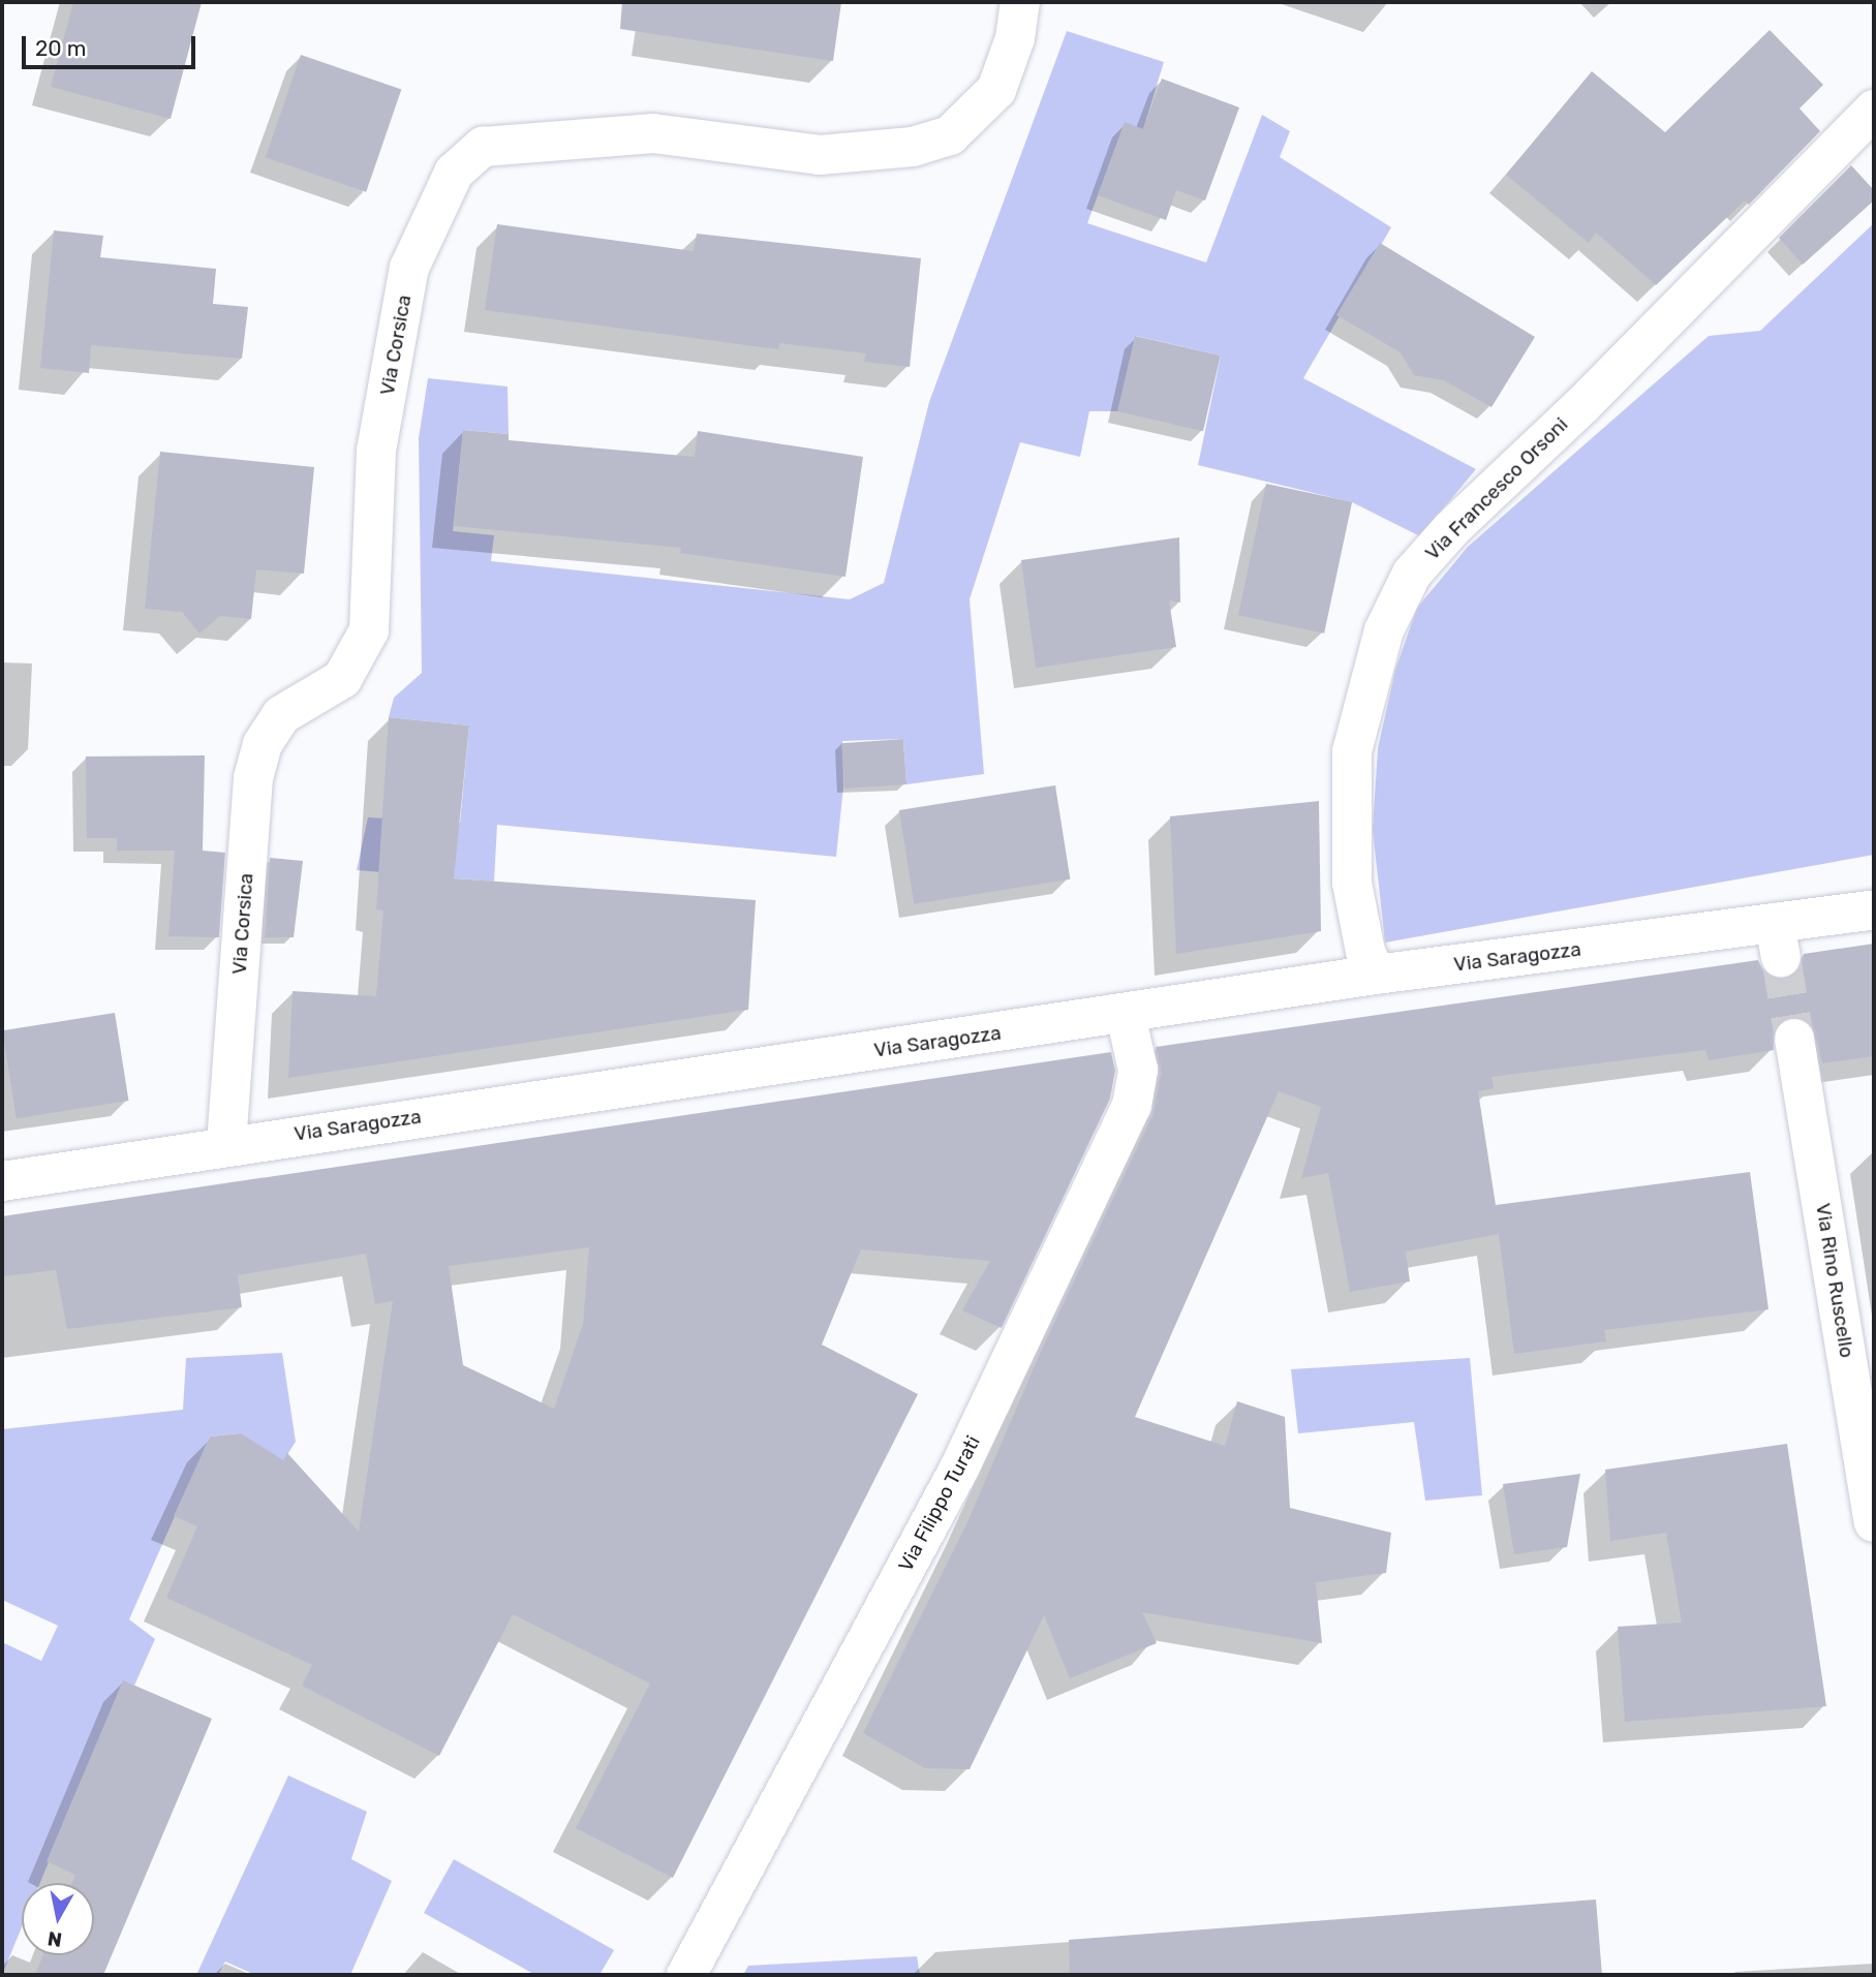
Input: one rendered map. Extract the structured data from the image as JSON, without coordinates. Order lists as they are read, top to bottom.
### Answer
{
  "streets": {
    "street": [
      "Via Corsica",
      "Via Francesco Orsoni",
      "Via Saragozza",
      "Via Rino Ruscello",
      "Via Filippo Turati"
    ]
  },
  "crossings": [
    ["Via Corsica", "Via Saragozza"],
    ["Via Francesco Orsoni", "Via Saragozza"],
    ["Via Saragozza", "Via Filippo Turati"]
  ],
  "scale_bar": "20 m",
  "north": "bottom"
}
